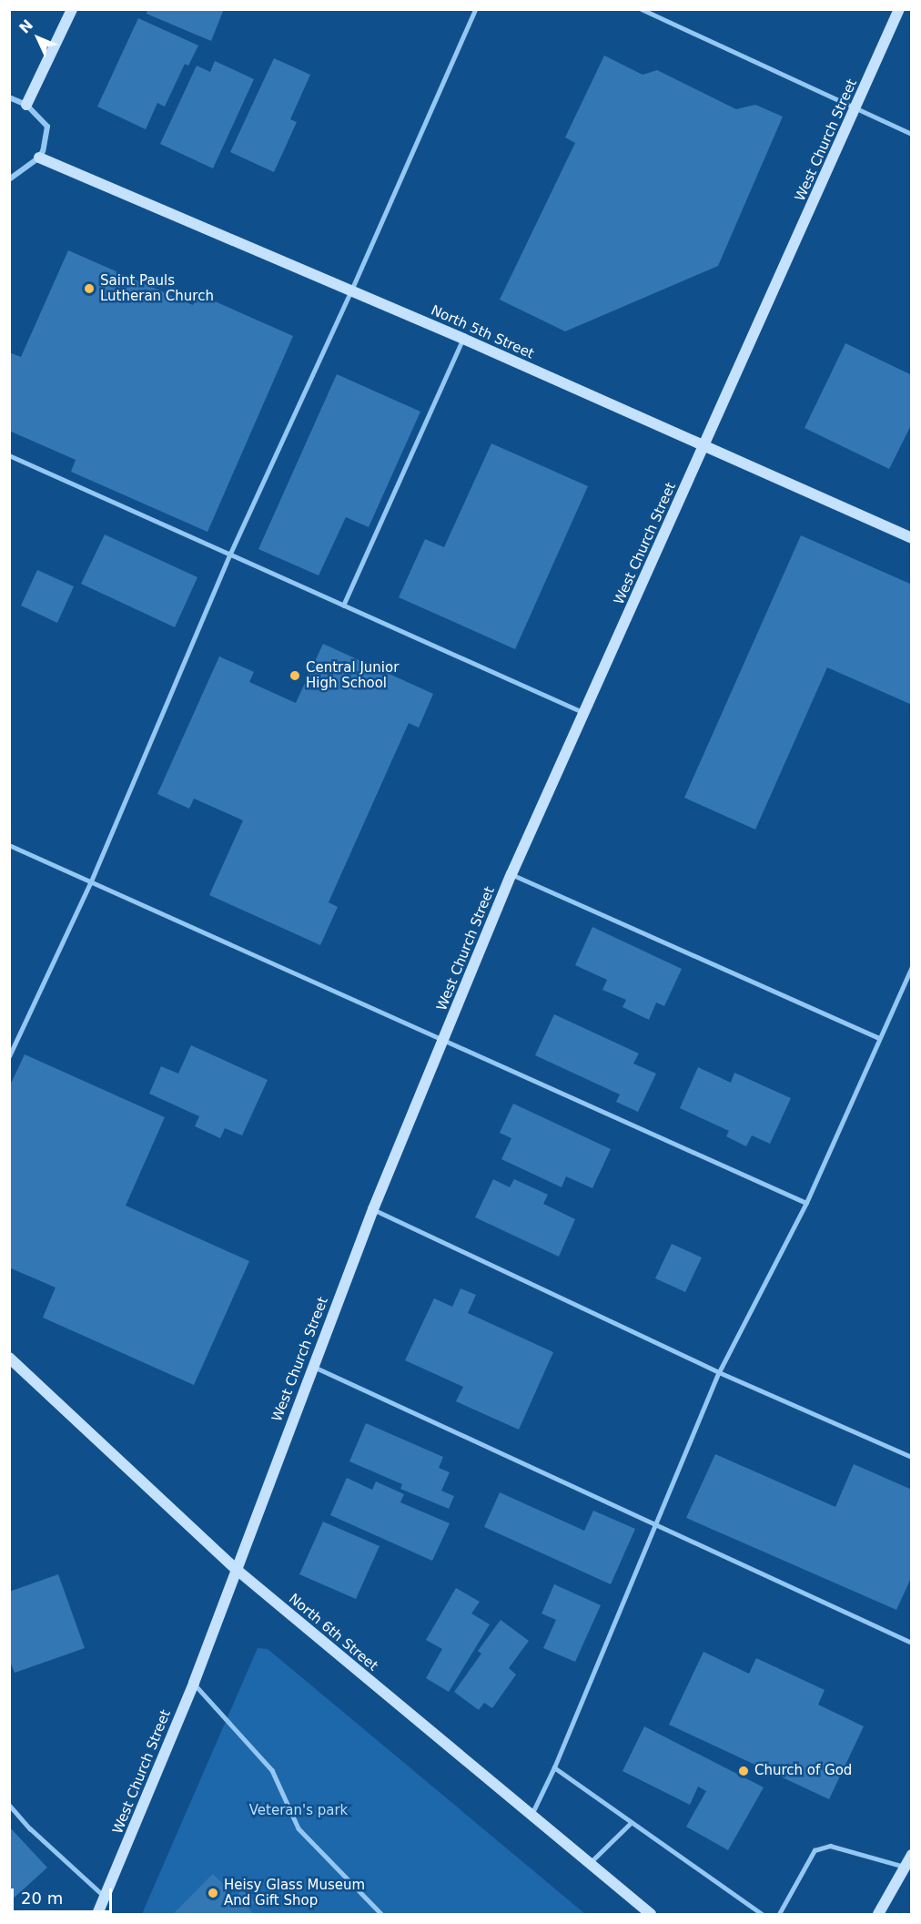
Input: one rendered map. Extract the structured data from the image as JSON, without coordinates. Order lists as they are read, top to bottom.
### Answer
{
  "streets": {
    "street": ["West Church Street", "North 5th Street", "North 6th Street"]
  },
  "crossings": [
    ["West Church Street", "North 5th Street"],
    ["West Church Street", "North 6th Street"]
  ],
  "parks": ["Veteran's park"],
  "places": [
    "Saint Pauls Lutheran Church",
    "Central Junior High School",
    "Church of God",
    "Heisy Glass Museum And Gift Shop"
  ],
  "scale_bar": "20 m",
  "north": "top left"
}
